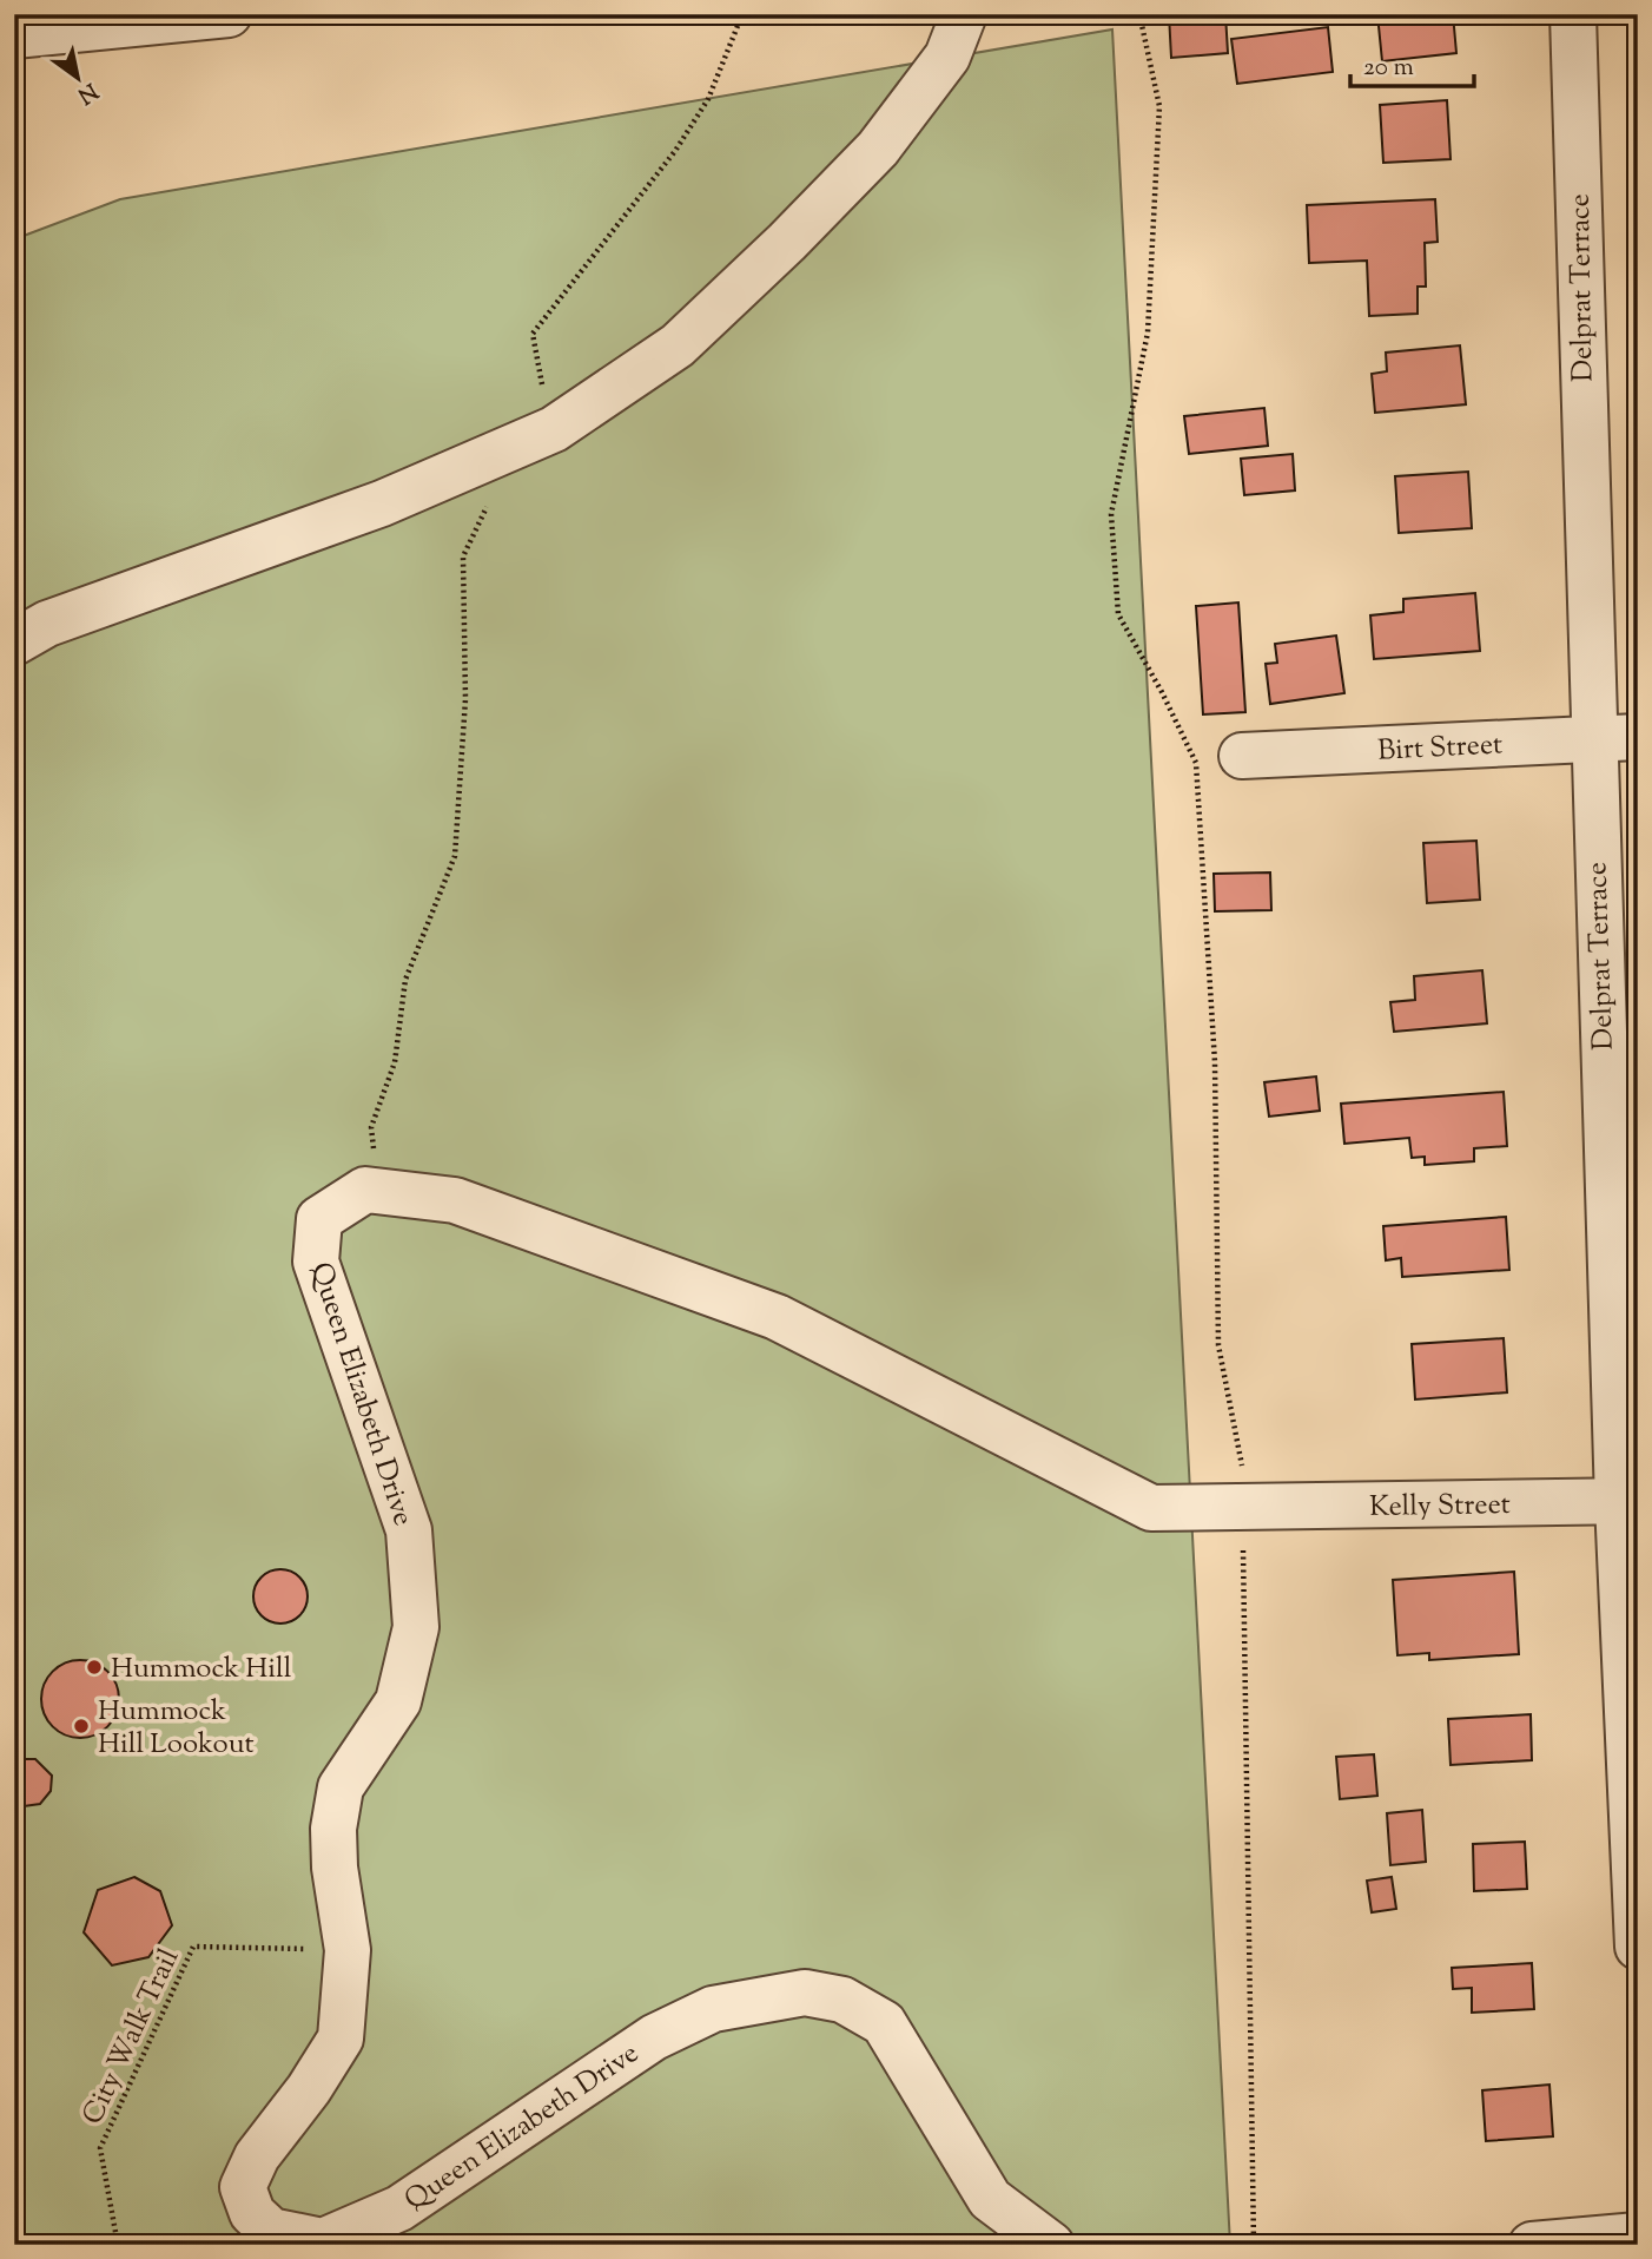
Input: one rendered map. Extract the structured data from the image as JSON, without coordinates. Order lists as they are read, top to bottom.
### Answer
{
  "streets": {
    "street": [
      "Delprat Terrace",
      "Birt Street",
      "Queen Elizabeth Drive",
      "Kelly Street"
    ],
    "path": ["City Walk Trail"]
  },
  "crossings": [
    ["Delprat Terrace", "Birt Street"],
    ["Delprat Terrace", "Kelly Street"],
    ["Queen Elizabeth Drive", "Kelly Street"],
    ["Queen Elizabeth Drive", "City Walk Trail"]
  ],
  "places": ["Hummock Hill", "Hummock Hill Lookout"],
  "scale_bar": "20 m",
  "north": "bottom right"
}
